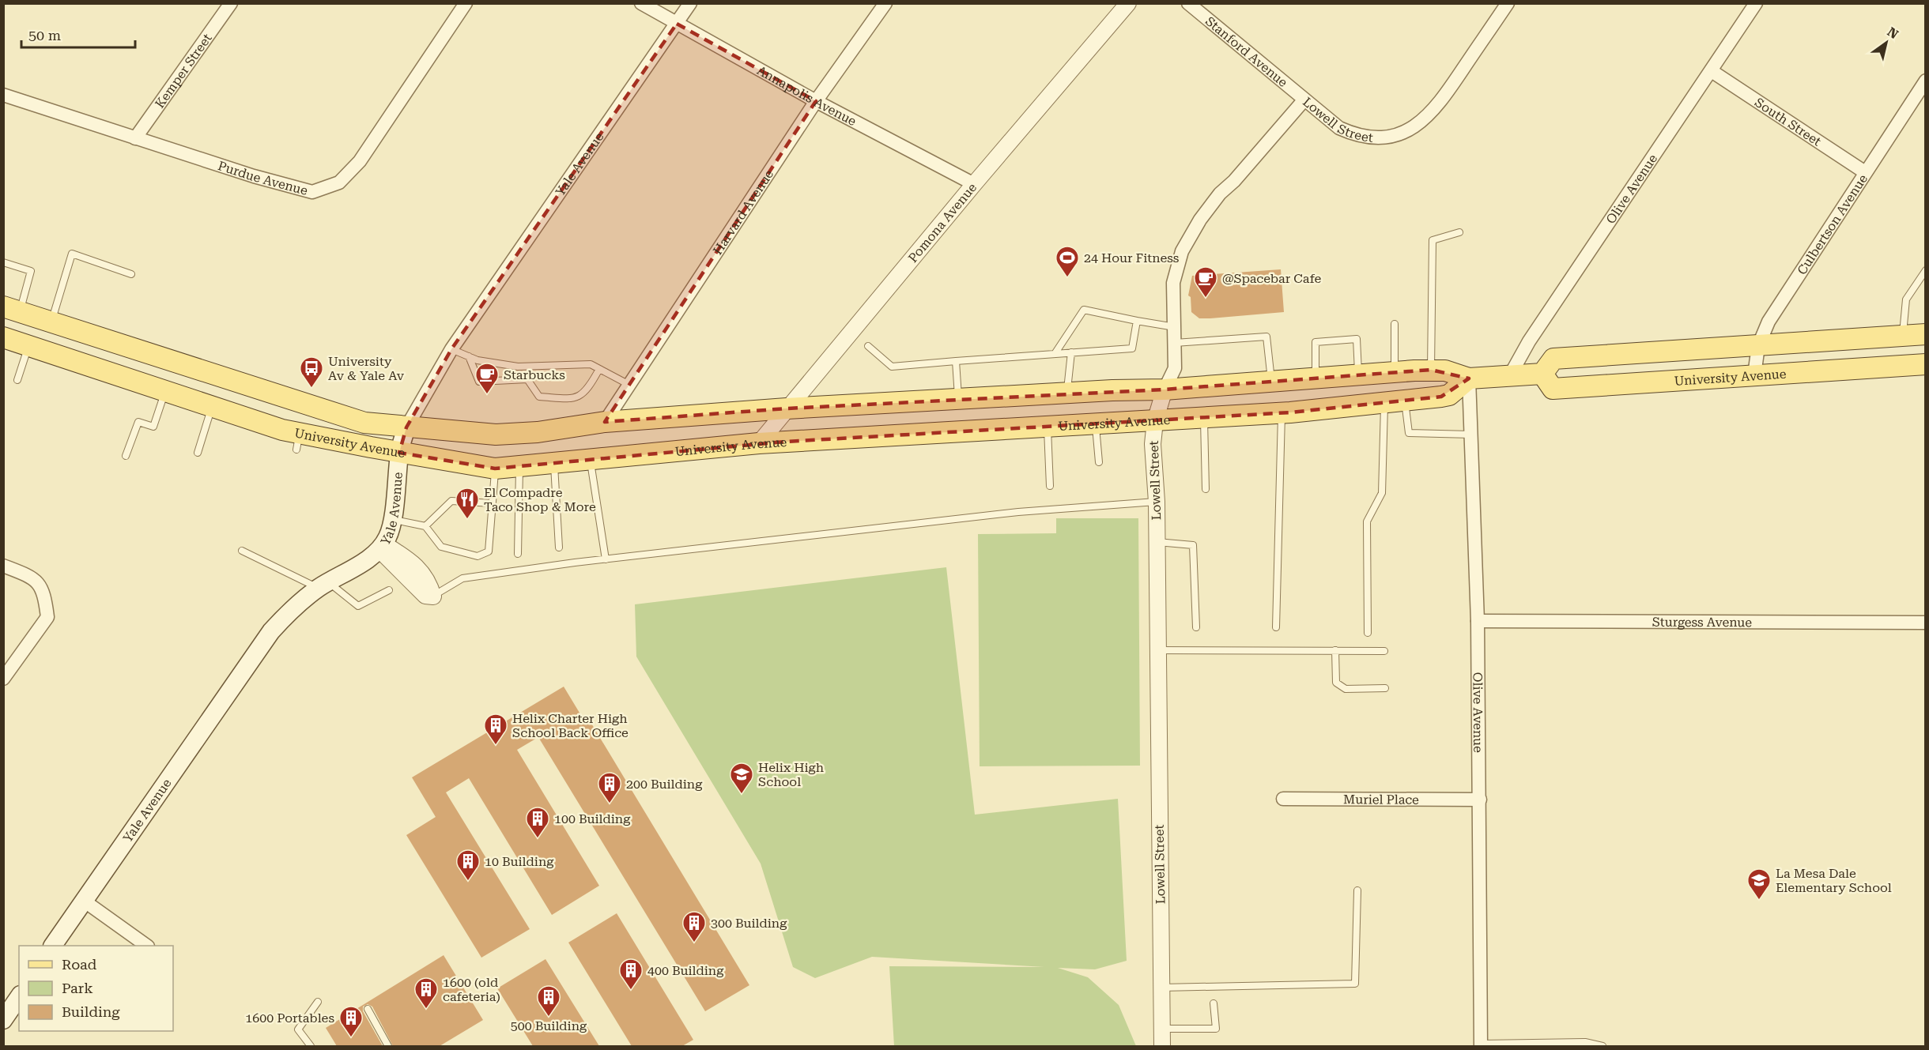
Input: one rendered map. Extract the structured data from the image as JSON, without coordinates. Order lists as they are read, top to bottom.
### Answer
{
  "streets": {
    "main road": ["Yale Avenue", "University Avenue"],
    "street": [
      "Stanford Avenue",
      "Kemper Street",
      "Annapolis Avenue",
      "Lowell Street",
      "South Street",
      "Purdue Avenue",
      "Olive Avenue",
      "Harvard Avenue",
      "Pomona Avenue",
      "Culbertson Avenue",
      "Sturgess Avenue",
      "Muriel Place"
    ]
  },
  "crossings": [
    ["Stanford Avenue", "Lowell Street"],
    ["Kemper Street", "Purdue Avenue"],
    ["Annapolis Avenue", "Yale Avenue"],
    ["Annapolis Avenue", "Harvard Avenue"],
    ["Annapolis Avenue", "Pomona Avenue"],
    ["Lowell Street", "University Avenue"],
    ["South Street", "Olive Avenue"],
    ["South Street", "Culbertson Avenue"],
    ["Yale Avenue", "University Avenue"],
    ["Olive Avenue", "University Avenue"],
    ["Olive Avenue", "Sturgess Avenue"],
    ["Olive Avenue", "Muriel Place"],
    ["Harvard Avenue", "University Avenue"],
    ["Pomona Avenue", "University Avenue"],
    ["Culbertson Avenue", "University Avenue"]
  ],
  "places": {
    "sports": ["24 Hour Fitness"],
    "cafe": ["@Spacebar Cafe", "Starbucks"],
    "bus stop": ["University Av & Yale Av"],
    "restaurant": ["El Compadre Taco Shop & More"],
    "building": [
      "Helix Charter High School Back Office",
      "200 Building",
      "100 Building",
      "10 Building",
      "300 Building",
      "400 Building",
      "1600 (old cafeteria)",
      "500 Building",
      "1600 Portables"
    ],
    "school or university": ["Helix High School", "La Mesa Dale Elementary School"]
  },
  "legend": ["Road", "Park", "Building"],
  "scale_bar": "50 m",
  "north": "top right"
}
